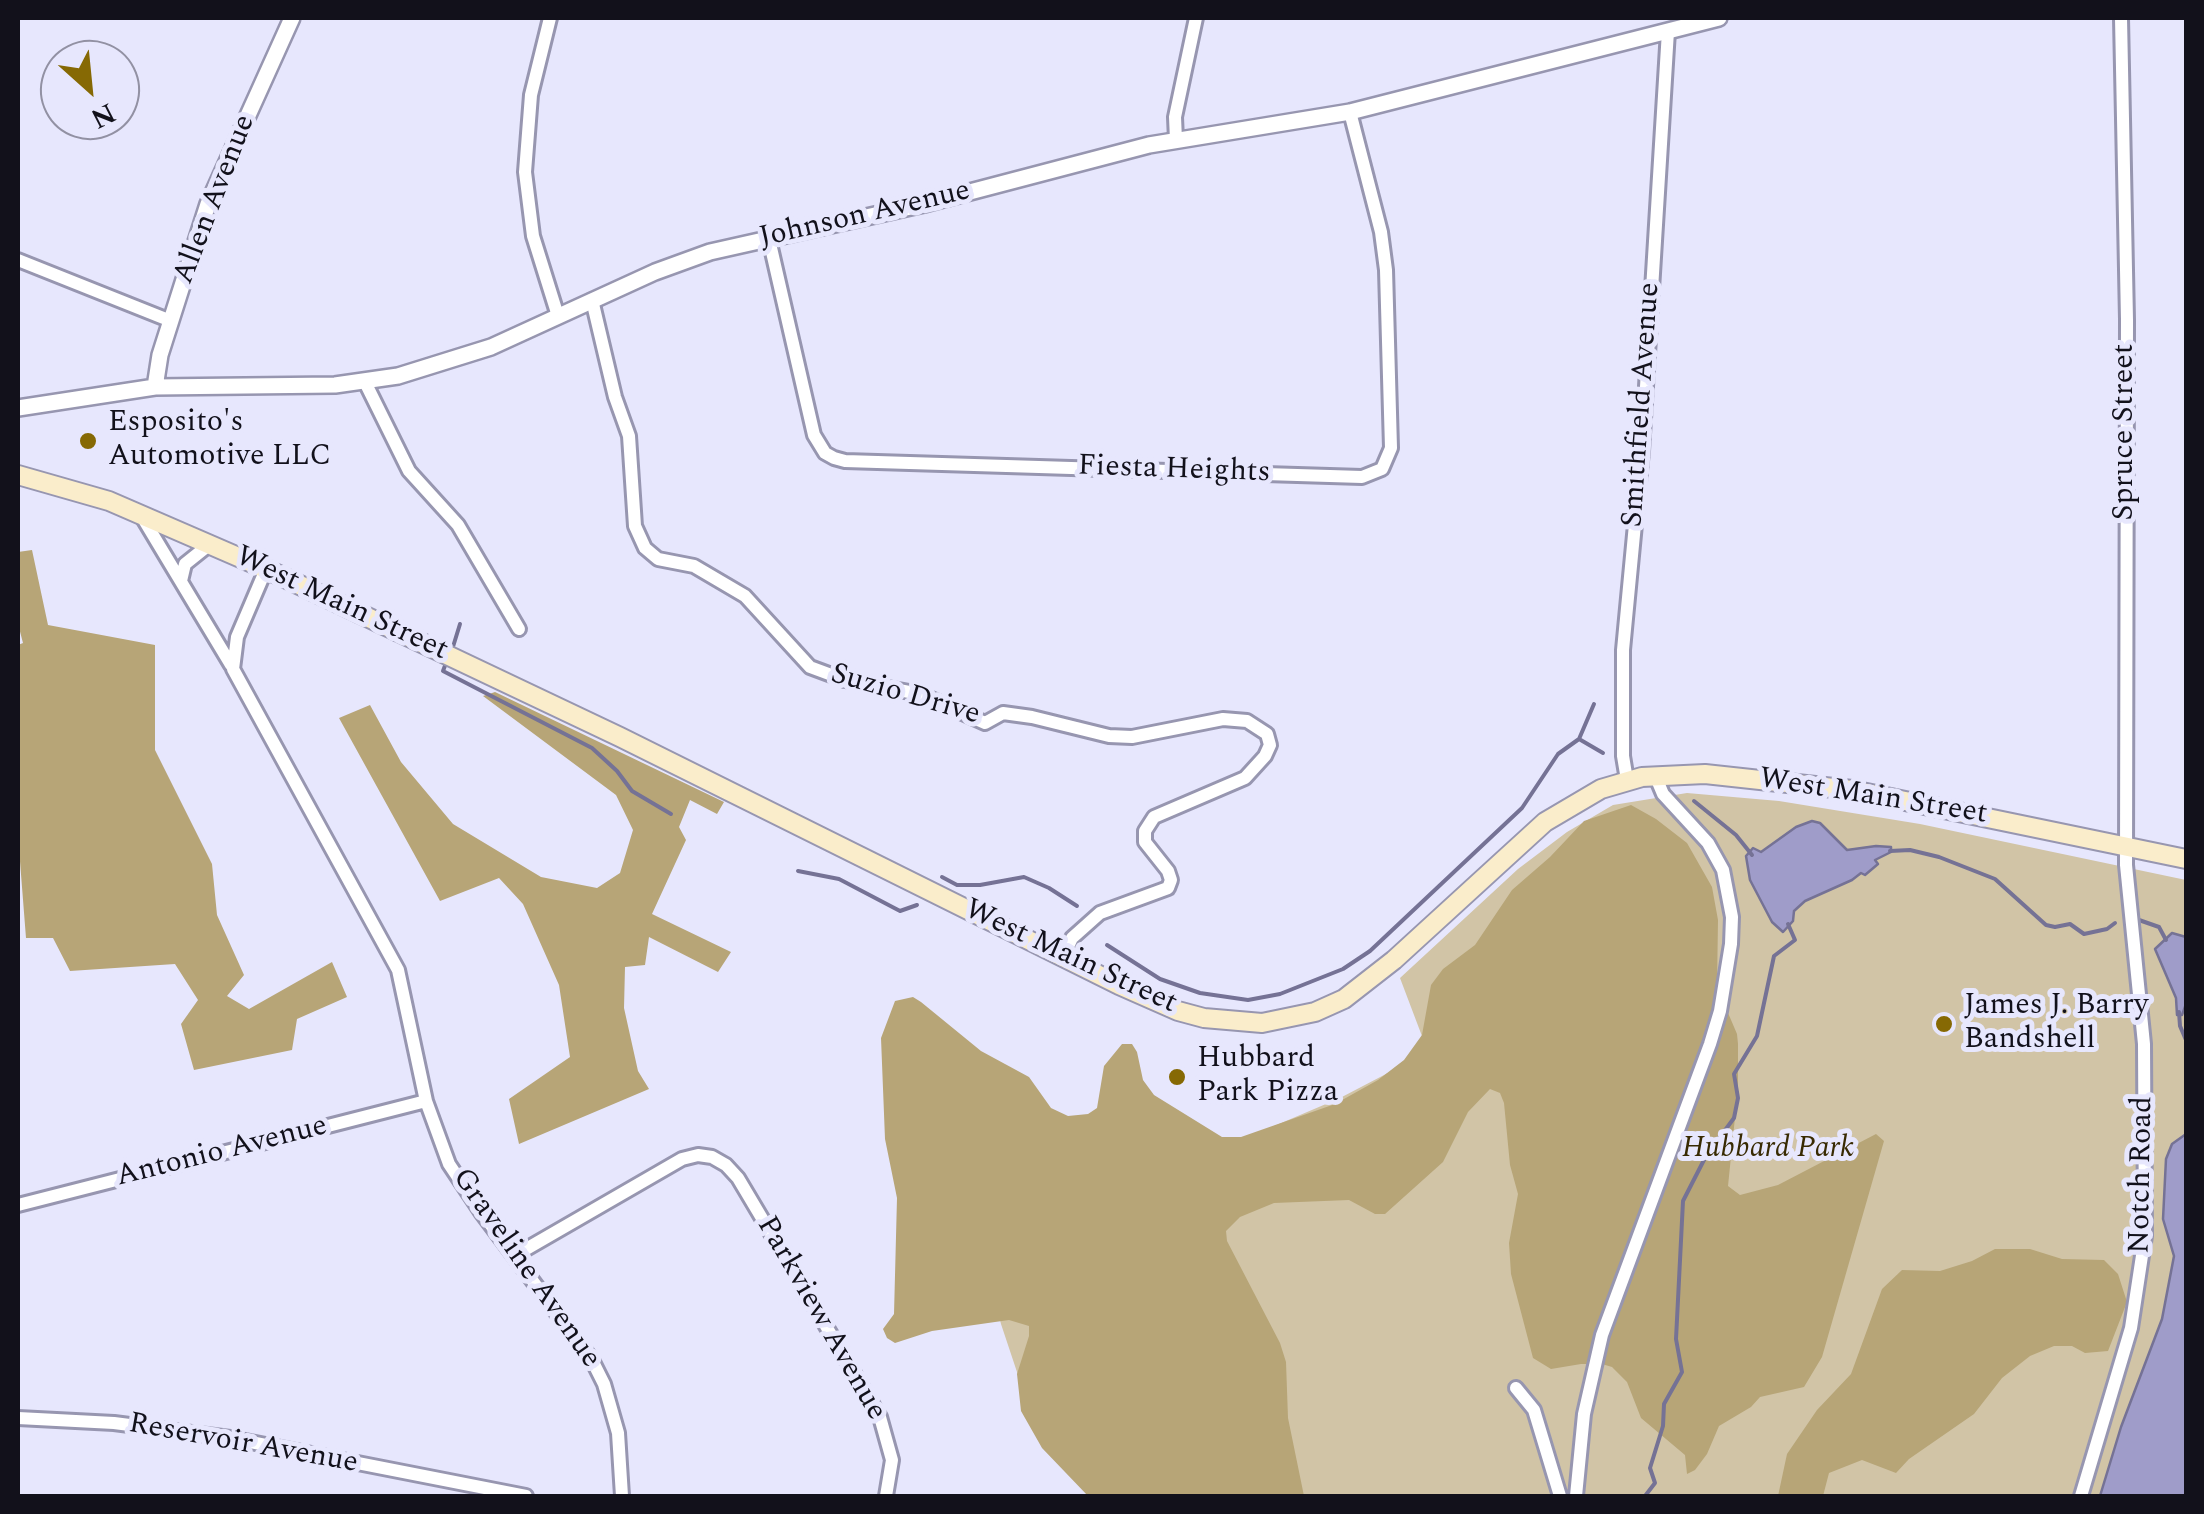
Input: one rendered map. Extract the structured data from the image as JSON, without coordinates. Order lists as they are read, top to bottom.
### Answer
{
  "streets": {
    "main road": ["West Main Street"],
    "street": [
      "Allen Avenue",
      "Johnson Avenue",
      "Smithfield Avenue",
      "Spruce Street",
      "Fiesta Heights",
      "Suzio Drive",
      "Antonio Avenue",
      "Notch Road",
      "Graveline Avenue",
      "Parkview Avenue",
      "Reservoir Avenue"
    ]
  },
  "crossings": [
    ["Allen Avenue", "Johnson Avenue"],
    ["Johnson Avenue", "Smithfield Avenue"],
    ["Johnson Avenue", "Fiesta Heights"],
    ["Johnson Avenue", "Suzio Drive"],
    ["Smithfield Avenue", "West Main Street"],
    ["Spruce Street", "West Main Street"],
    ["Spruce Street", "Notch Road"],
    ["West Main Street", "Suzio Drive"],
    ["West Main Street", "Notch Road"],
    ["West Main Street", "Graveline Avenue"],
    ["Antonio Avenue", "Graveline Avenue"],
    ["Graveline Avenue", "Parkview Avenue"]
  ],
  "parks": ["Hubbard Park"],
  "places": ["Esposito's Automotive LLC", "James J. Barry Bandshell", "Hubbard Park Pizza"],
  "north": "bottom right"
}
